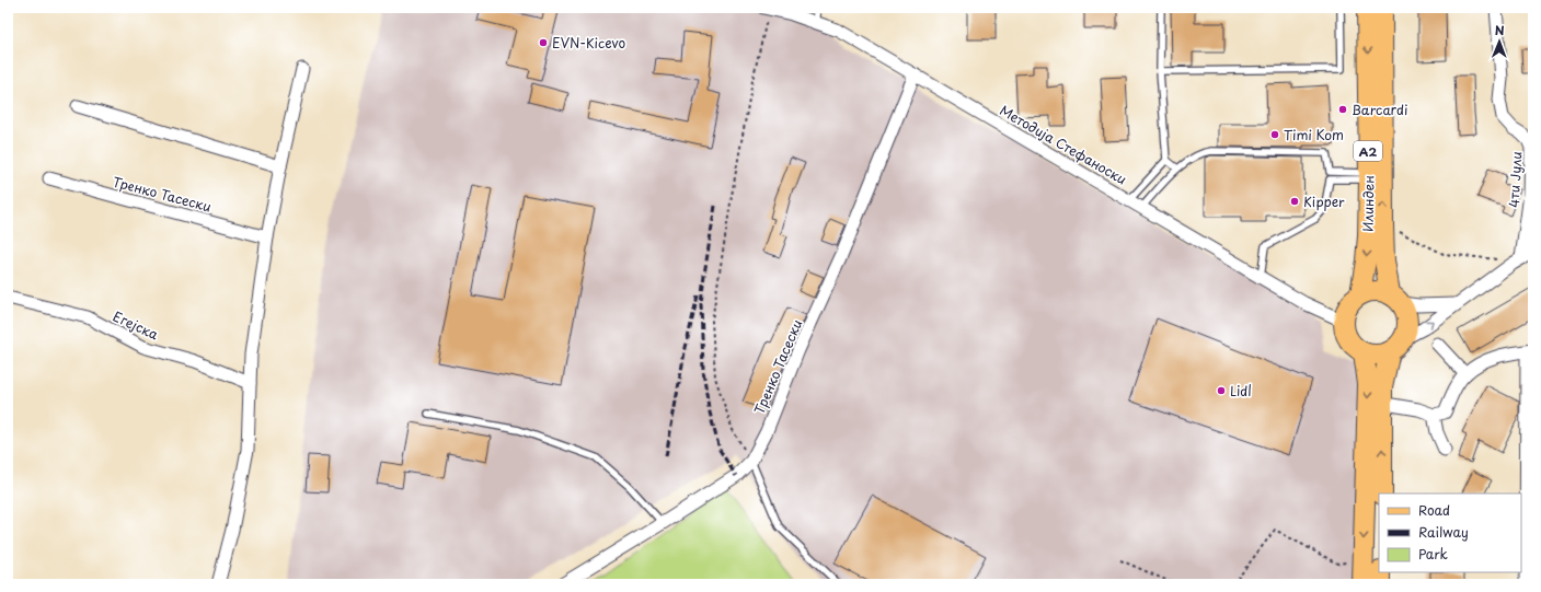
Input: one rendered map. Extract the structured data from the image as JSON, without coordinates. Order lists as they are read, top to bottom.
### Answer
{
  "streets": {
    "main road": ["A2", "Илинден"],
    "street": [
      "Методија Стефаноски",
      "4ти Јули",
      "Тренко Тасески",
      "Егејска"
    ]
  },
  "crossings": [
    ["Методија Стефаноски", "Тренко Тасески"],
    ["Методија Стефаноски", "Илинден"]
  ],
  "places": [
    "EVN-Kicevo",
    "Barcardi",
    "Timi Kom",
    "Kipper",
    "Lidl"
  ],
  "legend": ["Road", "Railway", "Park"],
  "north": "top"
}
